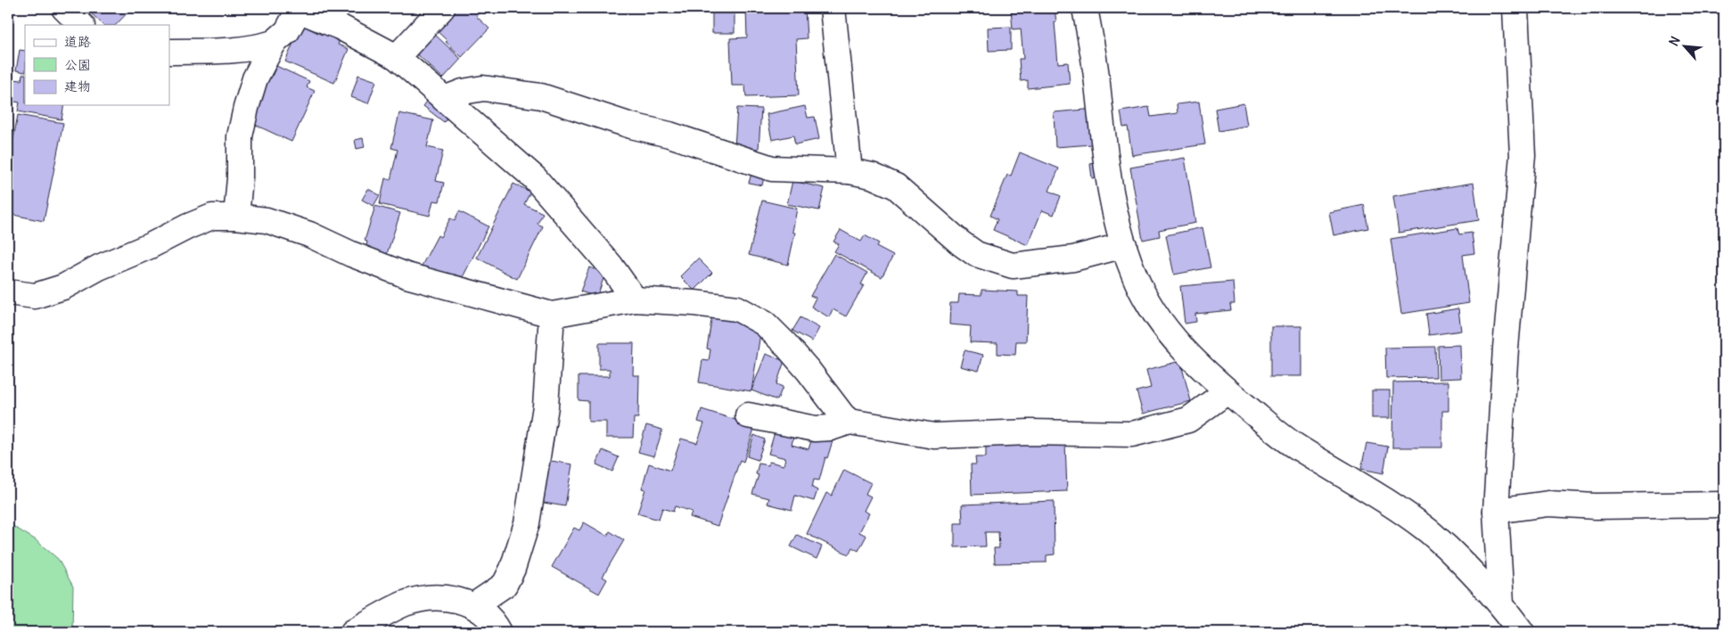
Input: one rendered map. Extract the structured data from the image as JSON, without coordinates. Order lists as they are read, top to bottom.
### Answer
{
  "legend": ["道路", "公園", "建物"],
  "north": "top left"
}
